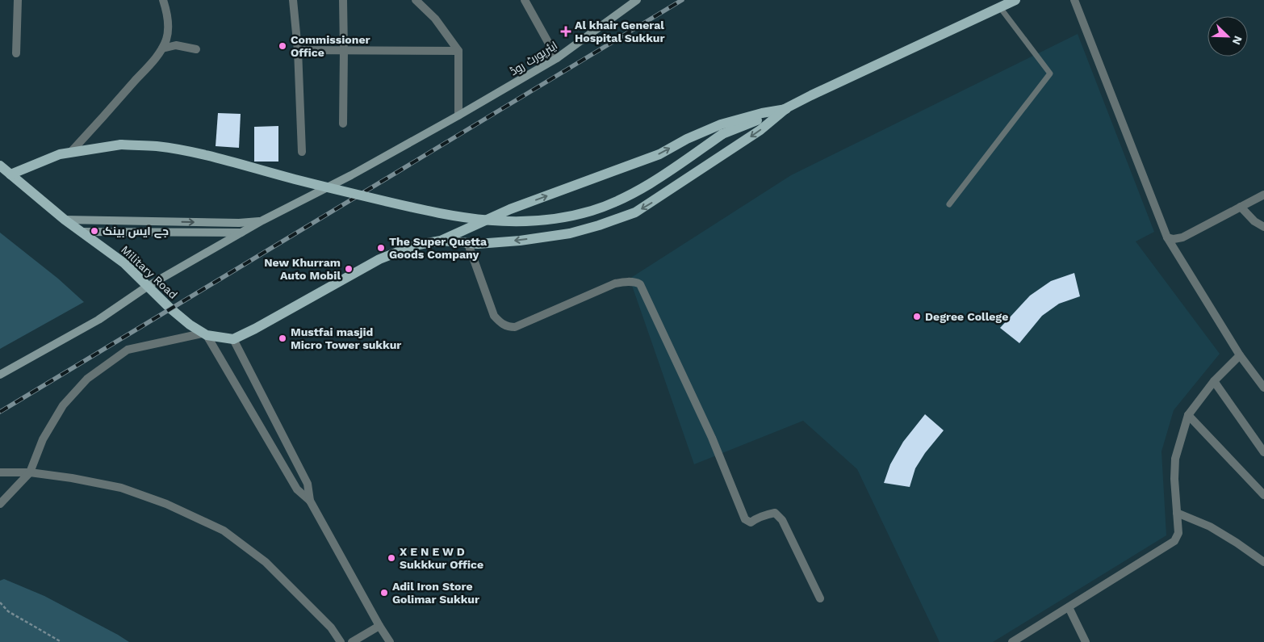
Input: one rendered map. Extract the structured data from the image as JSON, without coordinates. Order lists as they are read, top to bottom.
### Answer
{
  "streets": {
    "main road": ["ایئرپورٹ روڈ", "Military Road"]
  },
  "crossings": [
    ["ایئرپورٹ روڈ", "Military Road"]
  ],
  "places": {
    "health": ["Al khair General Hospital Sukkur"],
    "other": [
      "Commissioner Office",
      "جے ایس بینک",
      "The Super Quetta Goods Company",
      "New Khurram Auto Mobil",
      "Degree College",
      "Mustfai masjid Micro Tower sukkur",
      "X E N E W D Sukkkur Office",
      "Adil Iron Store Golimar Sukkur"
    ]
  },
  "north": "bottom right"
}
